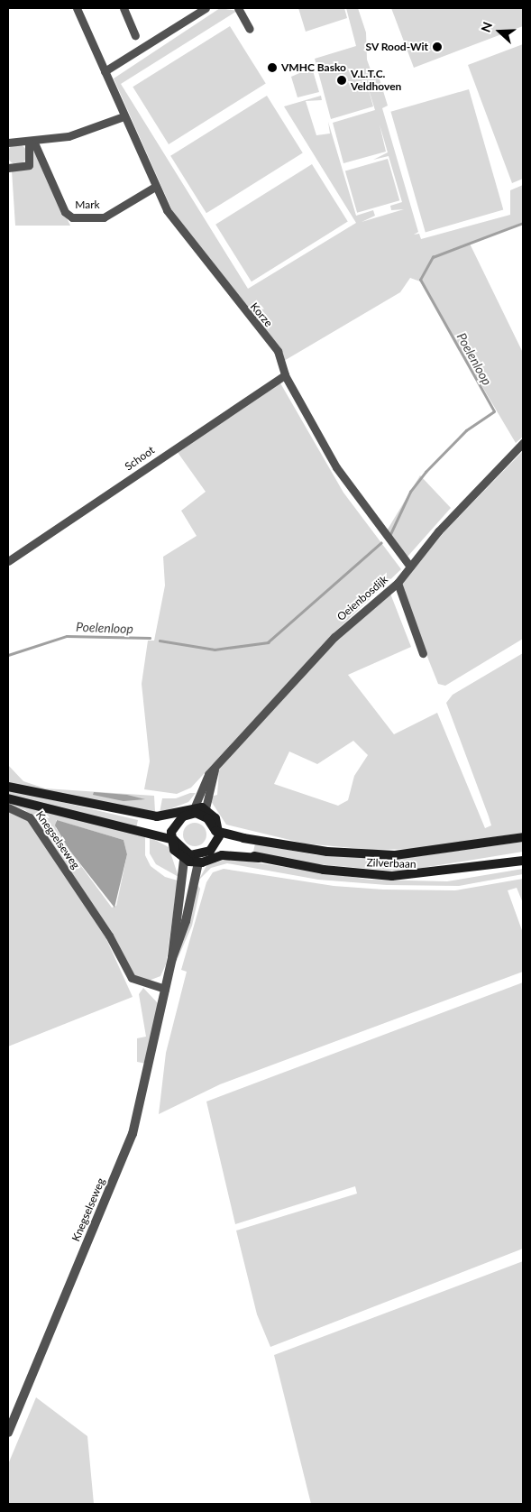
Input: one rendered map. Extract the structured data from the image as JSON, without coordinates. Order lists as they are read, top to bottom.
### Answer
{
  "streets": {
    "main road": ["Zilverbaan"],
    "street": [
      "Mark",
      "Korze",
      "Schoot",
      "Oeienbosdijk",
      "Knegselseweg"
    ]
  },
  "crossings": [
    ["Mark", "Korze"],
    ["Korze", "Schoot"],
    ["Korze", "Oeienbosdijk"],
    ["Oeienbosdijk", "Knegselseweg"],
    ["Oeienbosdijk", "Zilverbaan"],
    ["Knegselseweg", "Zilverbaan"]
  ],
  "water": ["Poelenloop"],
  "places": ["SV Rood-Wit", "VMHC Basko", "V.L.T.C. Veldhoven"],
  "north": "left"
}
